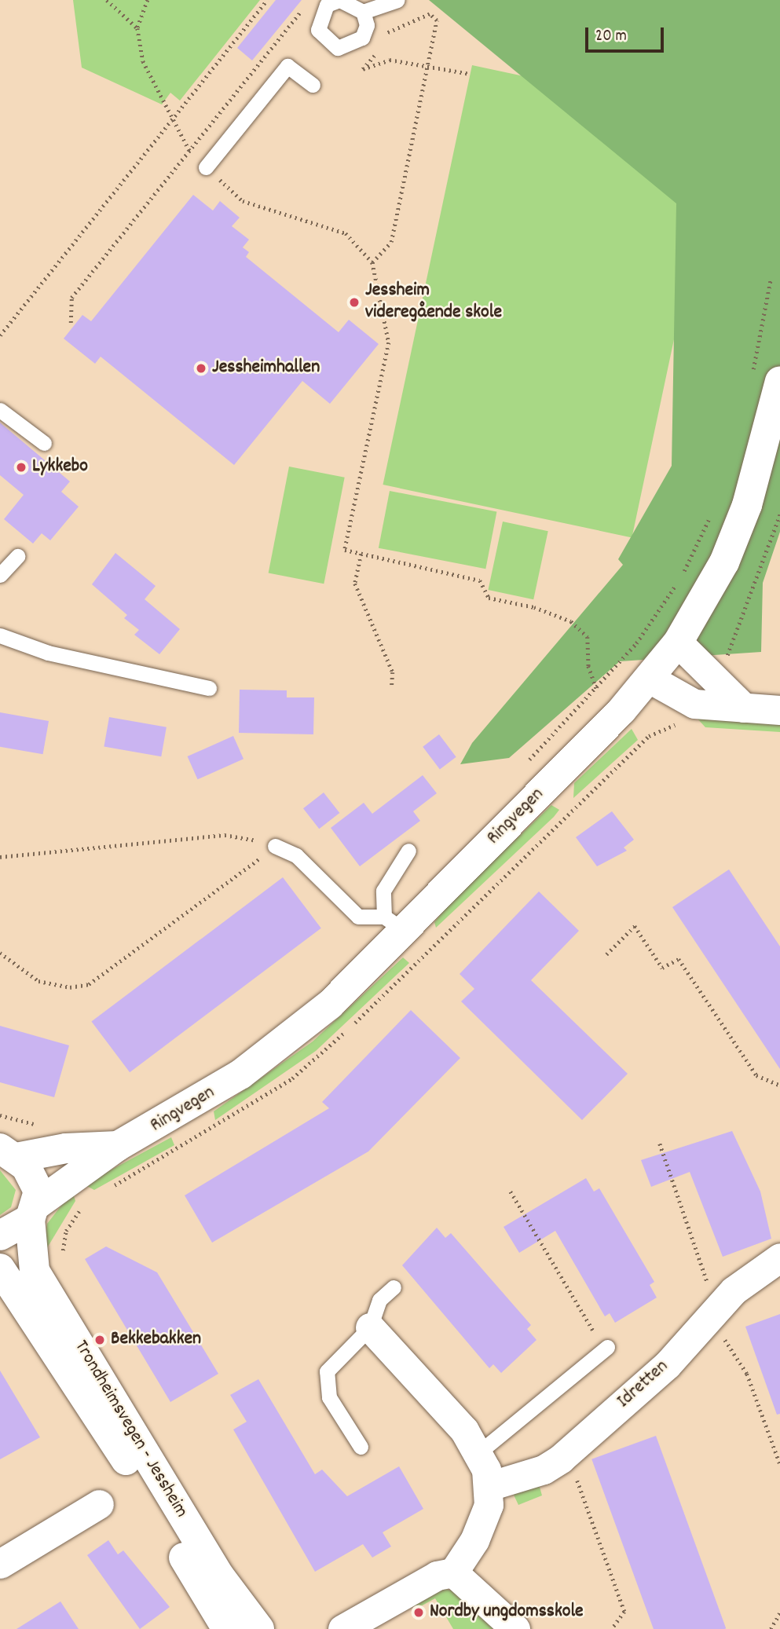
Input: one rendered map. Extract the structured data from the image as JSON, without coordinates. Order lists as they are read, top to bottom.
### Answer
{
  "streets": {
    "main road": ["Ringvegen", "Trondheimsvegen - Jessheim"],
    "street": ["Idretten"]
  },
  "crossings": [
    ["Ringvegen", "Trondheimsvegen - Jessheim"]
  ],
  "places": [
    "Jessheim videregående skole",
    "Jessheimhallen",
    "Lykkebo",
    "Bekkebakken",
    "Nordby ungdomsskole"
  ],
  "scale_bar": "20 m"
}
